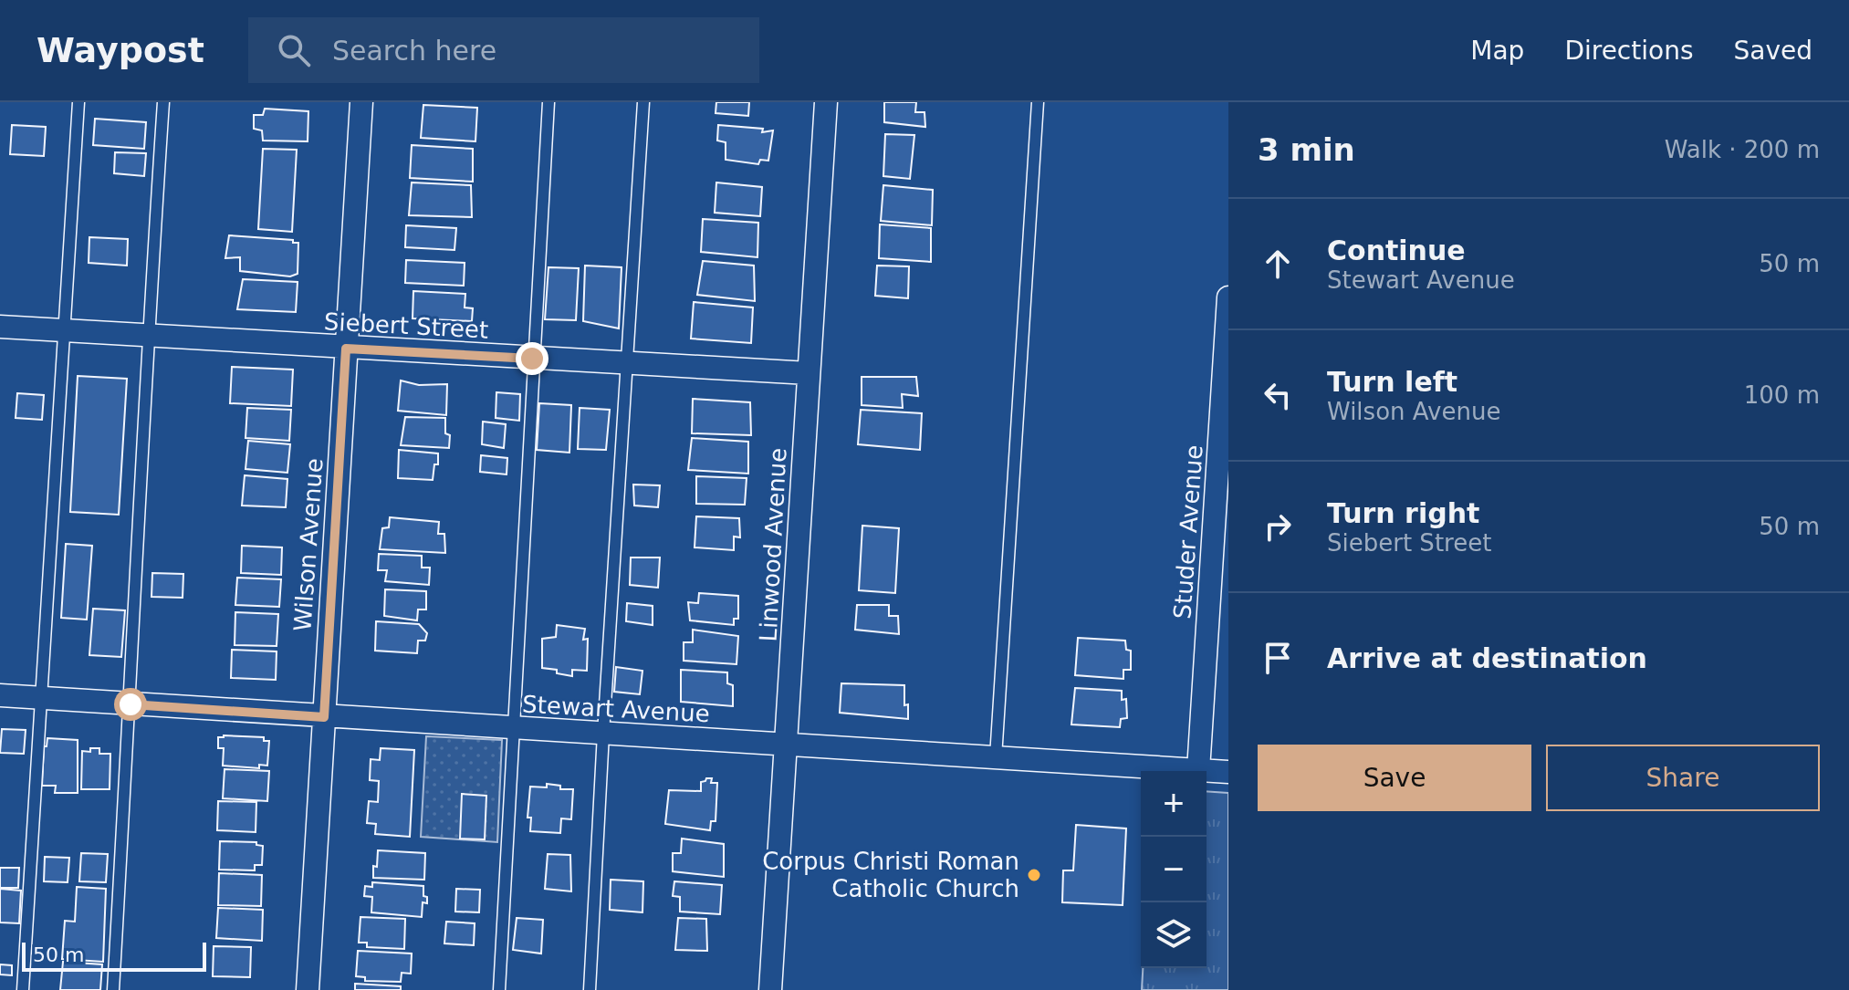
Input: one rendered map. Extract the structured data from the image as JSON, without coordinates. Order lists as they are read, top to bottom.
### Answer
{
  "streets": {
    "street": [
      "Siebert Street",
      "Studer Avenue",
      "Wilson Avenue",
      "Linwood Avenue",
      "Stewart Avenue"
    ]
  },
  "crossings": [
    ["Siebert Street", "Wilson Avenue"],
    ["Siebert Street", "Linwood Avenue"],
    ["Studer Avenue", "Stewart Avenue"],
    ["Wilson Avenue", "Stewart Avenue"],
    ["Linwood Avenue", "Stewart Avenue"]
  ],
  "places": ["Corpus Christi Roman Catholic Church"],
  "scale_bar": "50 m",
  "page": {
    "header": "Waypost",
    "search": "Search here",
    "nav": ["Map", "Directions", "Saved"],
    "heading": ["3 min", "Walk · 200 m"],
    "list": [
      ["Continue", "Stewart Avenue", "50 m"],
      ["Turn left", "Wilson Avenue", "100 m"],
      ["Turn right", "Siebert Street", "50 m"],
      "Arrive at destination"
    ],
    "buttons": ["Save", "Share"],
    "map_buttons": ["+", "−"],
    "scale": "50 m"
  }
}
